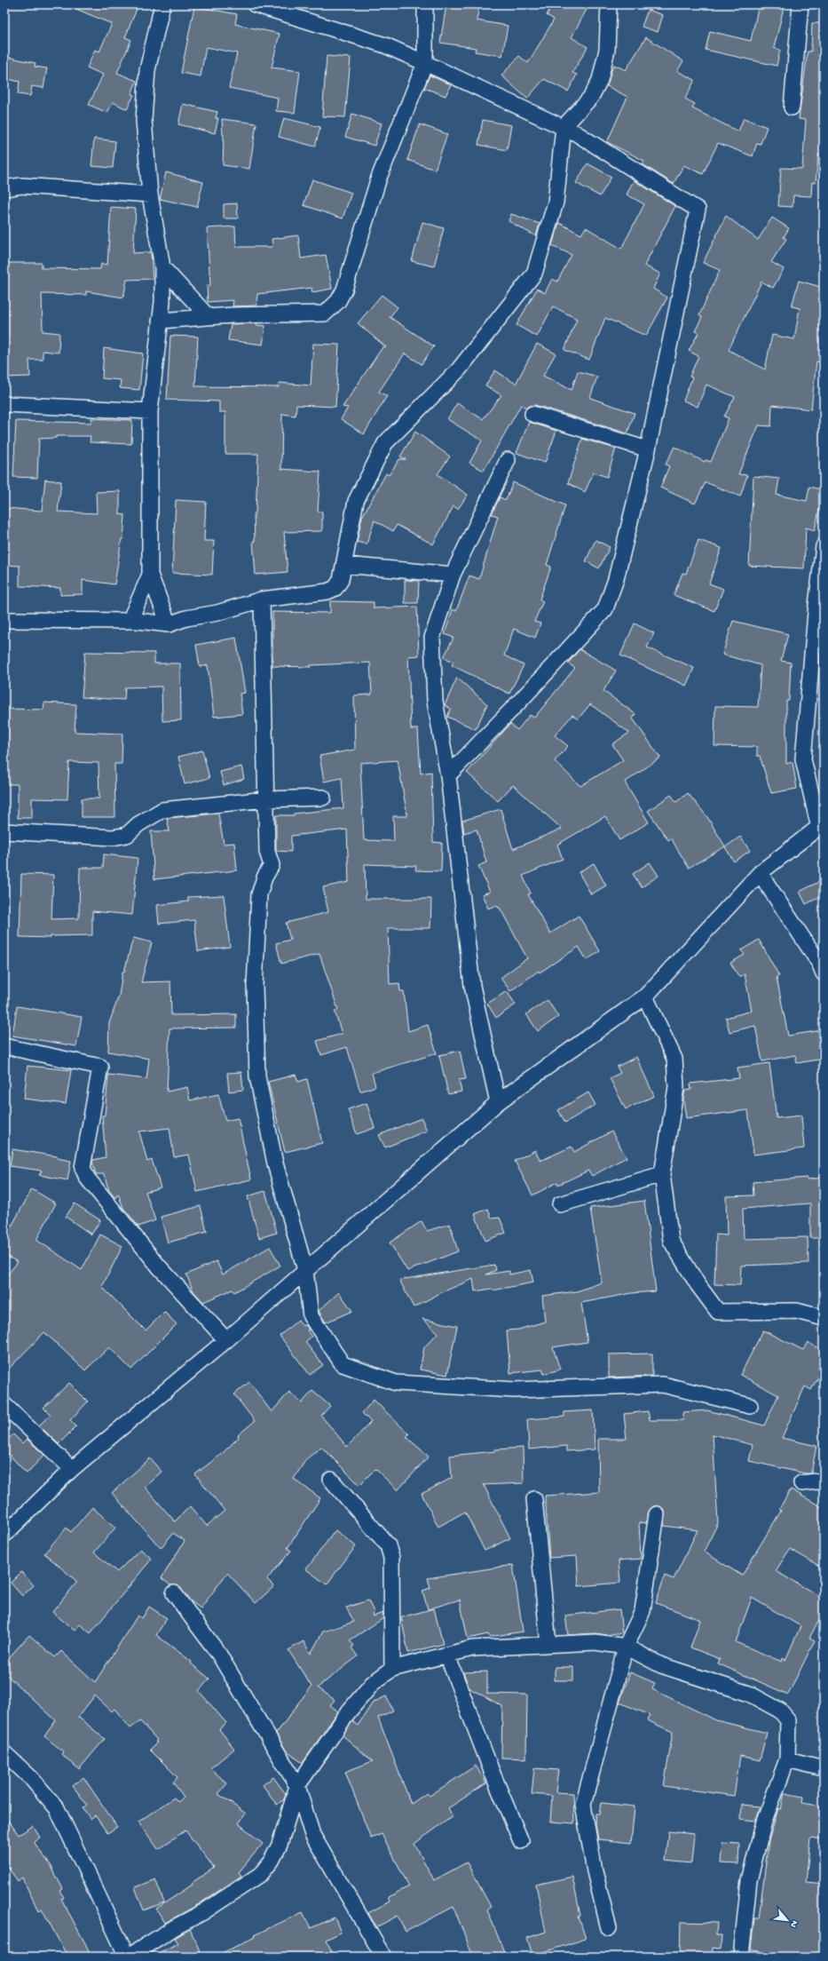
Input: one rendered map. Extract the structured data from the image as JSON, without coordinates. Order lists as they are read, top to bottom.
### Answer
{
  "north": "bottom right"
}
